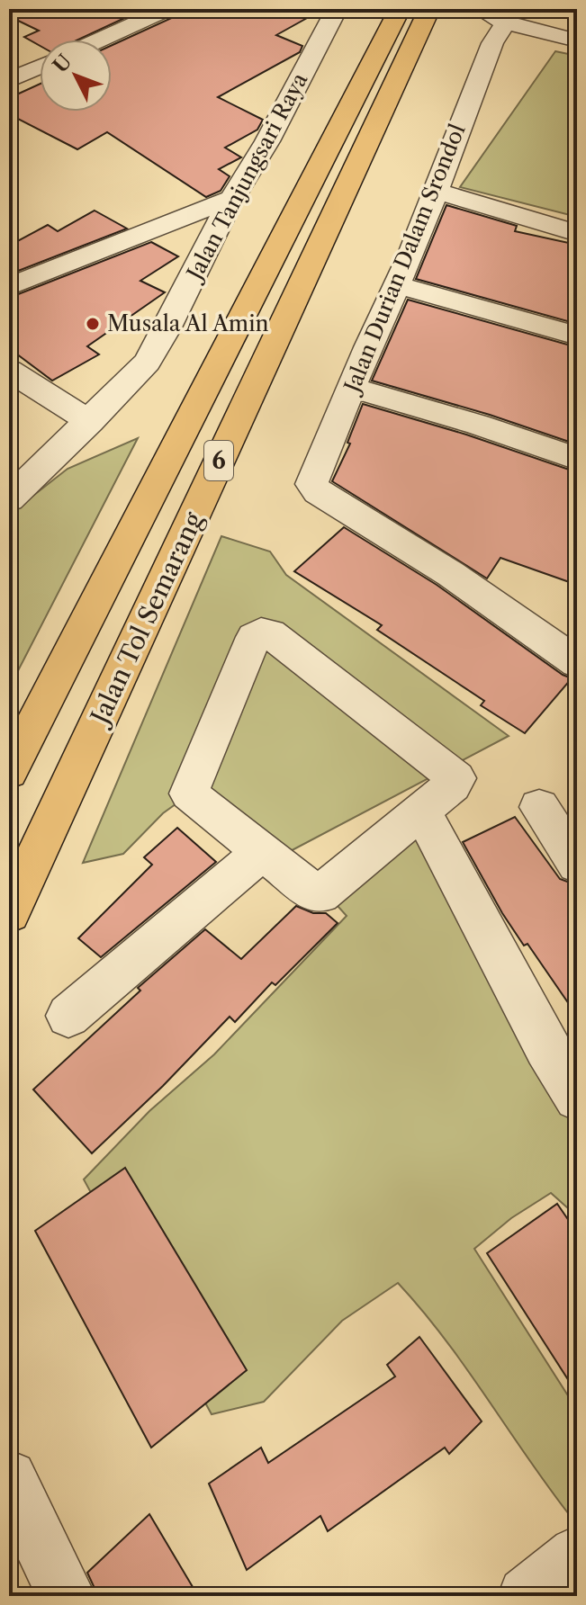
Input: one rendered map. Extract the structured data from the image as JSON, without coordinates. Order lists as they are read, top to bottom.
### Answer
{
  "streets": {
    "highway": ["6", "Jalan Tol Semarang"],
    "street": ["Jalan Tanjungsari Raya", "Jalan Durian Dalam Srondol"]
  },
  "places": ["Musala Al Amin"],
  "north": "top left"
}
